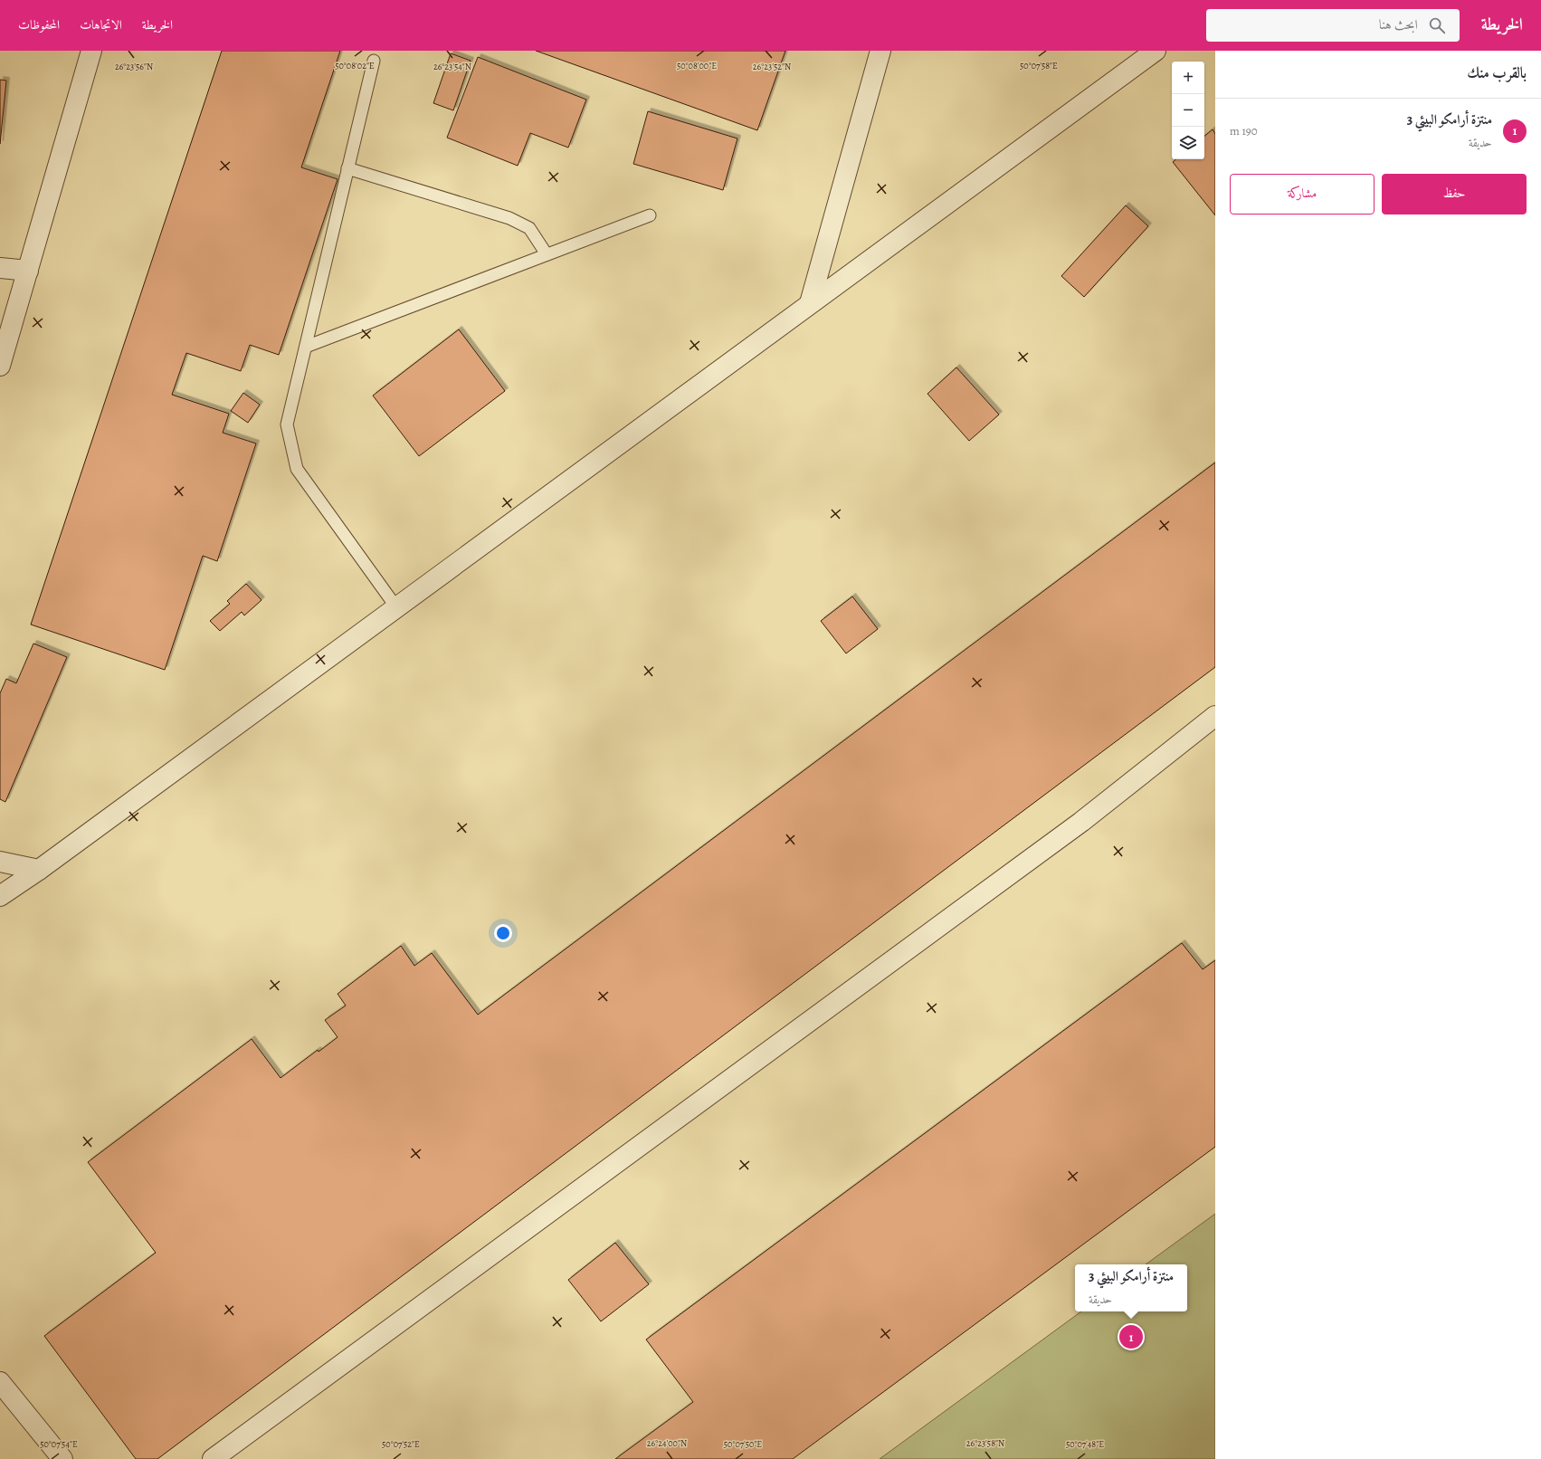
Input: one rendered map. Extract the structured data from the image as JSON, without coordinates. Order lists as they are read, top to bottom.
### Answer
{
  "page": {
    "header": "الخريطة",
    "search": "ابحث هنا",
    "nav": ["الخريطة", "الاتجاهات", "المحفوظات"],
    "heading": "بالقرب منك",
    "map_buttons": ["+", "−"],
    "list": [
      {
        "mark": "1",
        "name": "منتزة أرامكو البيئي 3",
        "note": "حديقة",
        "value": "190 m"
      }
    ],
    "buttons": ["حفظ", "مشاركة"],
    "popup": ["منتزة أرامكو البيئي 3", "حديقة"],
    "pins": "1"
  },
  "coordinates": [
    "50°08'02\"E",
    "50°08'00\"E",
    "50°07'58\"E",
    "26°23'56\"N",
    "26°23'54\"N",
    "26°23'52\"N",
    "26°24'00\"N",
    "26°23'58\"N",
    "50°07'54\"E",
    "50°07'52\"E",
    "50°07'50\"E",
    "50°07'48\"E"
  ]
}
